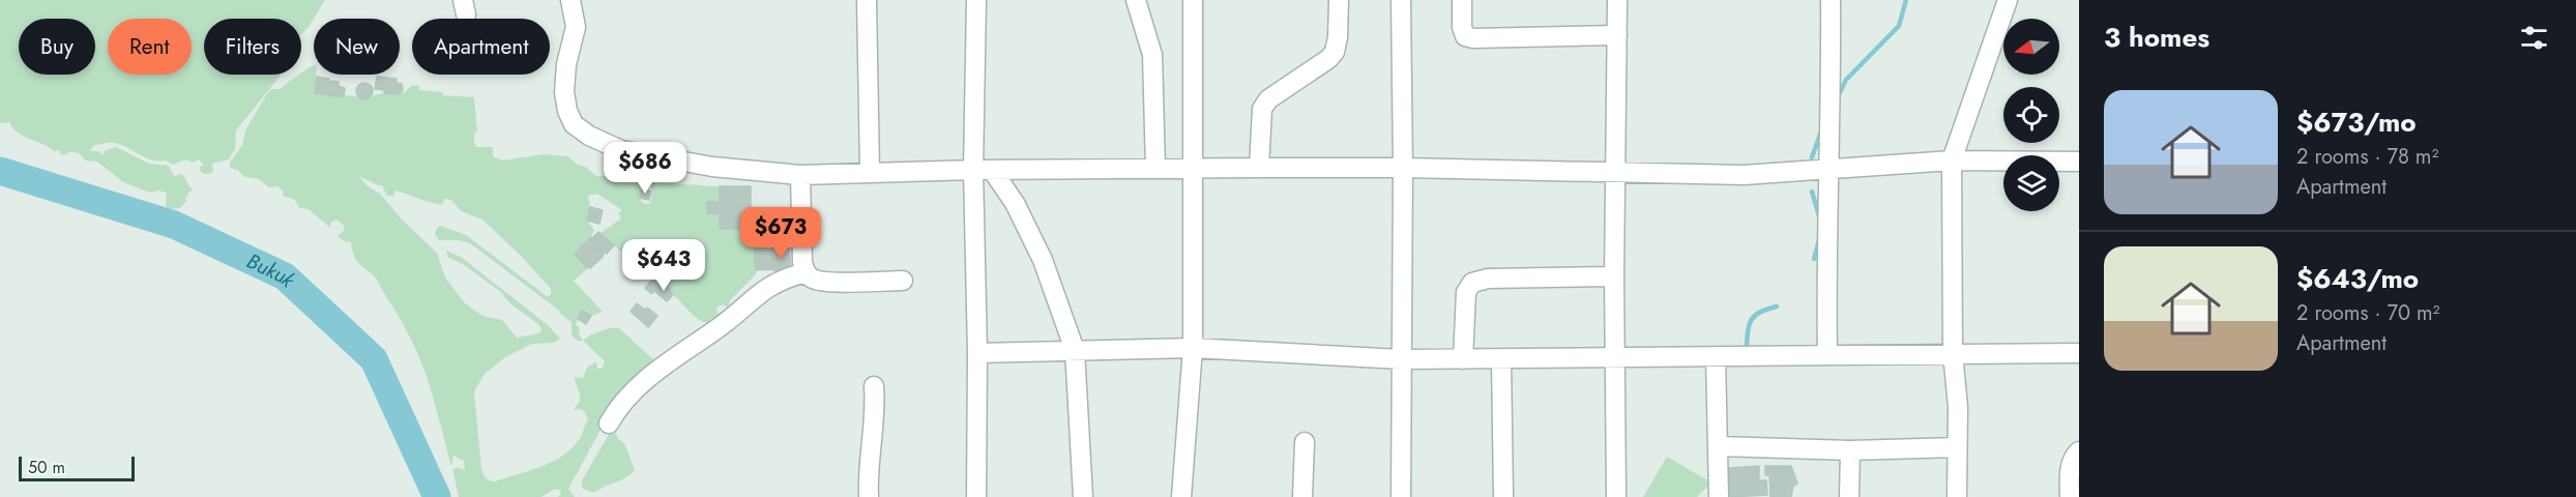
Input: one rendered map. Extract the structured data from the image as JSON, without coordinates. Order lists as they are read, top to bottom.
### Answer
{
  "water": ["Bukuk"],
  "scale_bar": "50 m",
  "north": "left",
  "page": {
    "heading": "3 homes",
    "chip": [
      "Buy",
      "Rent",
      "Filters",
      "New",
      "Apartment"
    ],
    "list": [
      {
        "name": "$673/mo",
        "note": "2 rooms · 78 m² · Apartment"
      },
      {
        "name": "$643/mo",
        "note": "2 rooms · 70 m² · Apartment"
      }
    ],
    "price": ["$686", "$673", "$643"],
    "scale": "50 m"
  }
}
